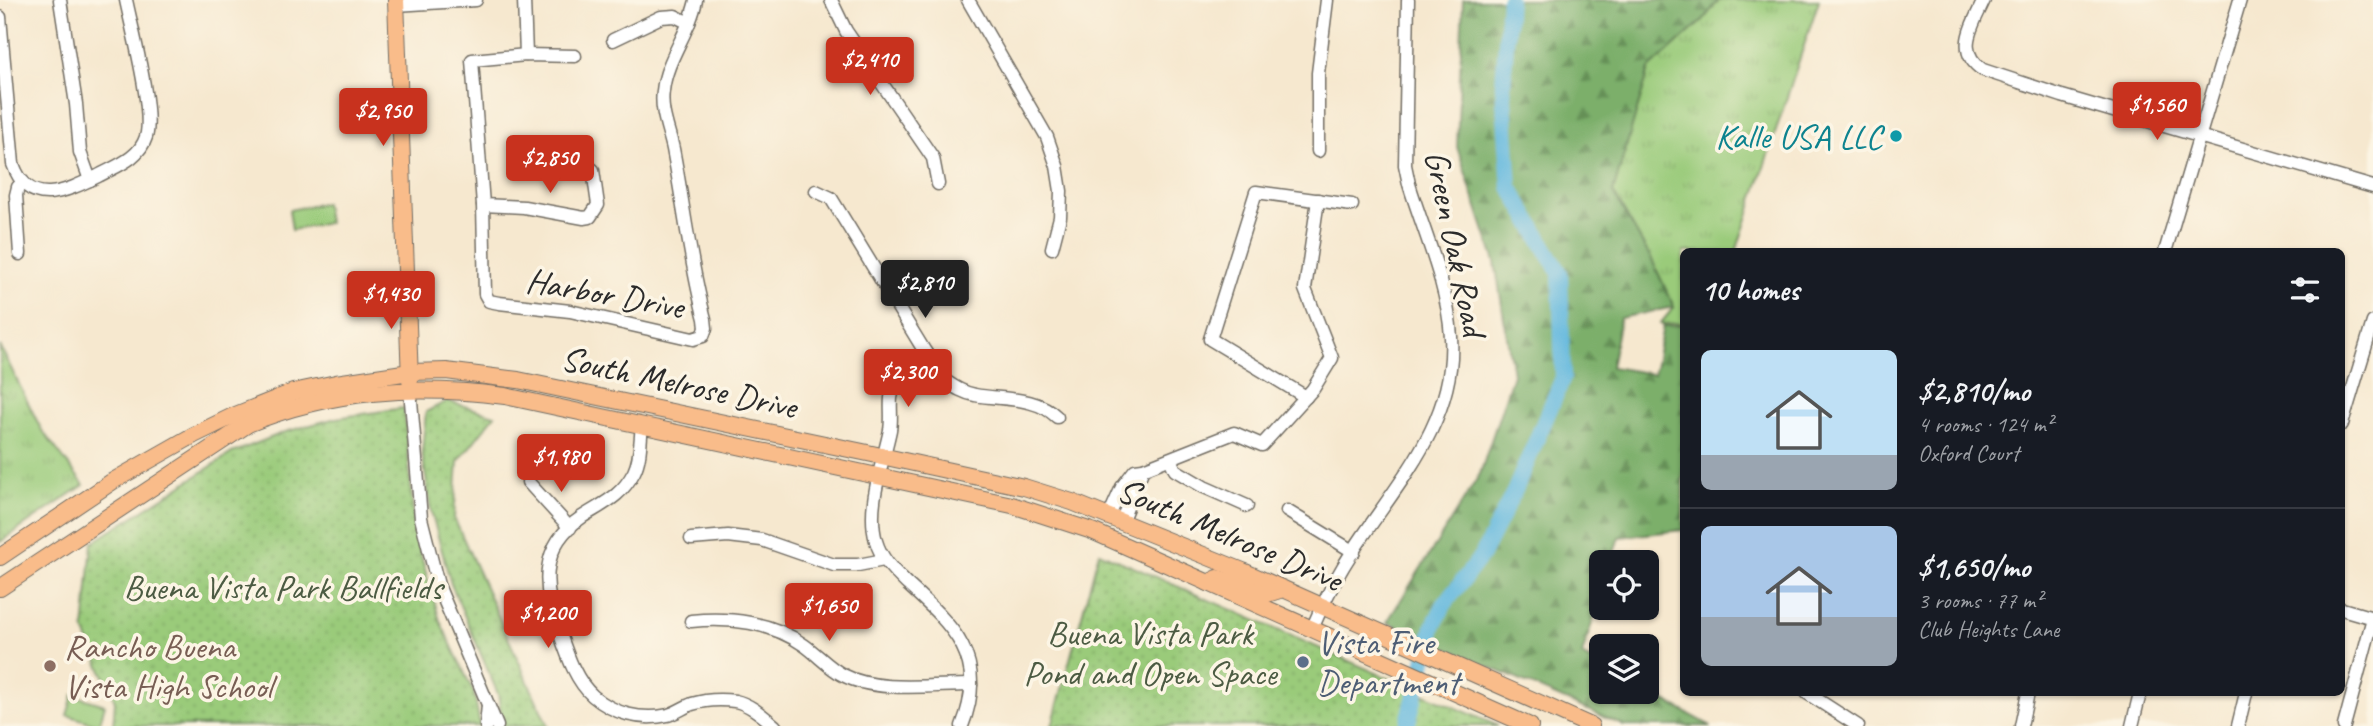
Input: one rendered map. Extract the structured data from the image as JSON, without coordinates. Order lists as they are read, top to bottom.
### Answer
{
  "streets": {
    "main road": ["South Melrose Drive"],
    "street": ["Green Oak Road", "Harbor Drive"]
  },
  "crossings": [
    ["Green Oak Road", "South Melrose Drive"]
  ],
  "parks": ["Buena Vista Park Ballfields", "Buena Vista Park Pond and Open Space"],
  "places": ["Kalle USA LLC", "Vista Fire Department", "Rancho Buena Vista High School"],
  "page": {
    "price": [
      "$2,410",
      "$1,560",
      "$2,950",
      "$2,850",
      "$2,810",
      "$1,430",
      "$2,300",
      "$1,980",
      "$1,650",
      "$1,200"
    ],
    "heading": "10 homes",
    "list": [
      {
        "name": "$2,810/mo",
        "note": "4 rooms · 124 m² · Oxford Court"
      },
      {
        "name": "$1,650/mo",
        "note": "3 rooms · 77 m² · Club Heights Lane"
      }
    ]
  }
}
